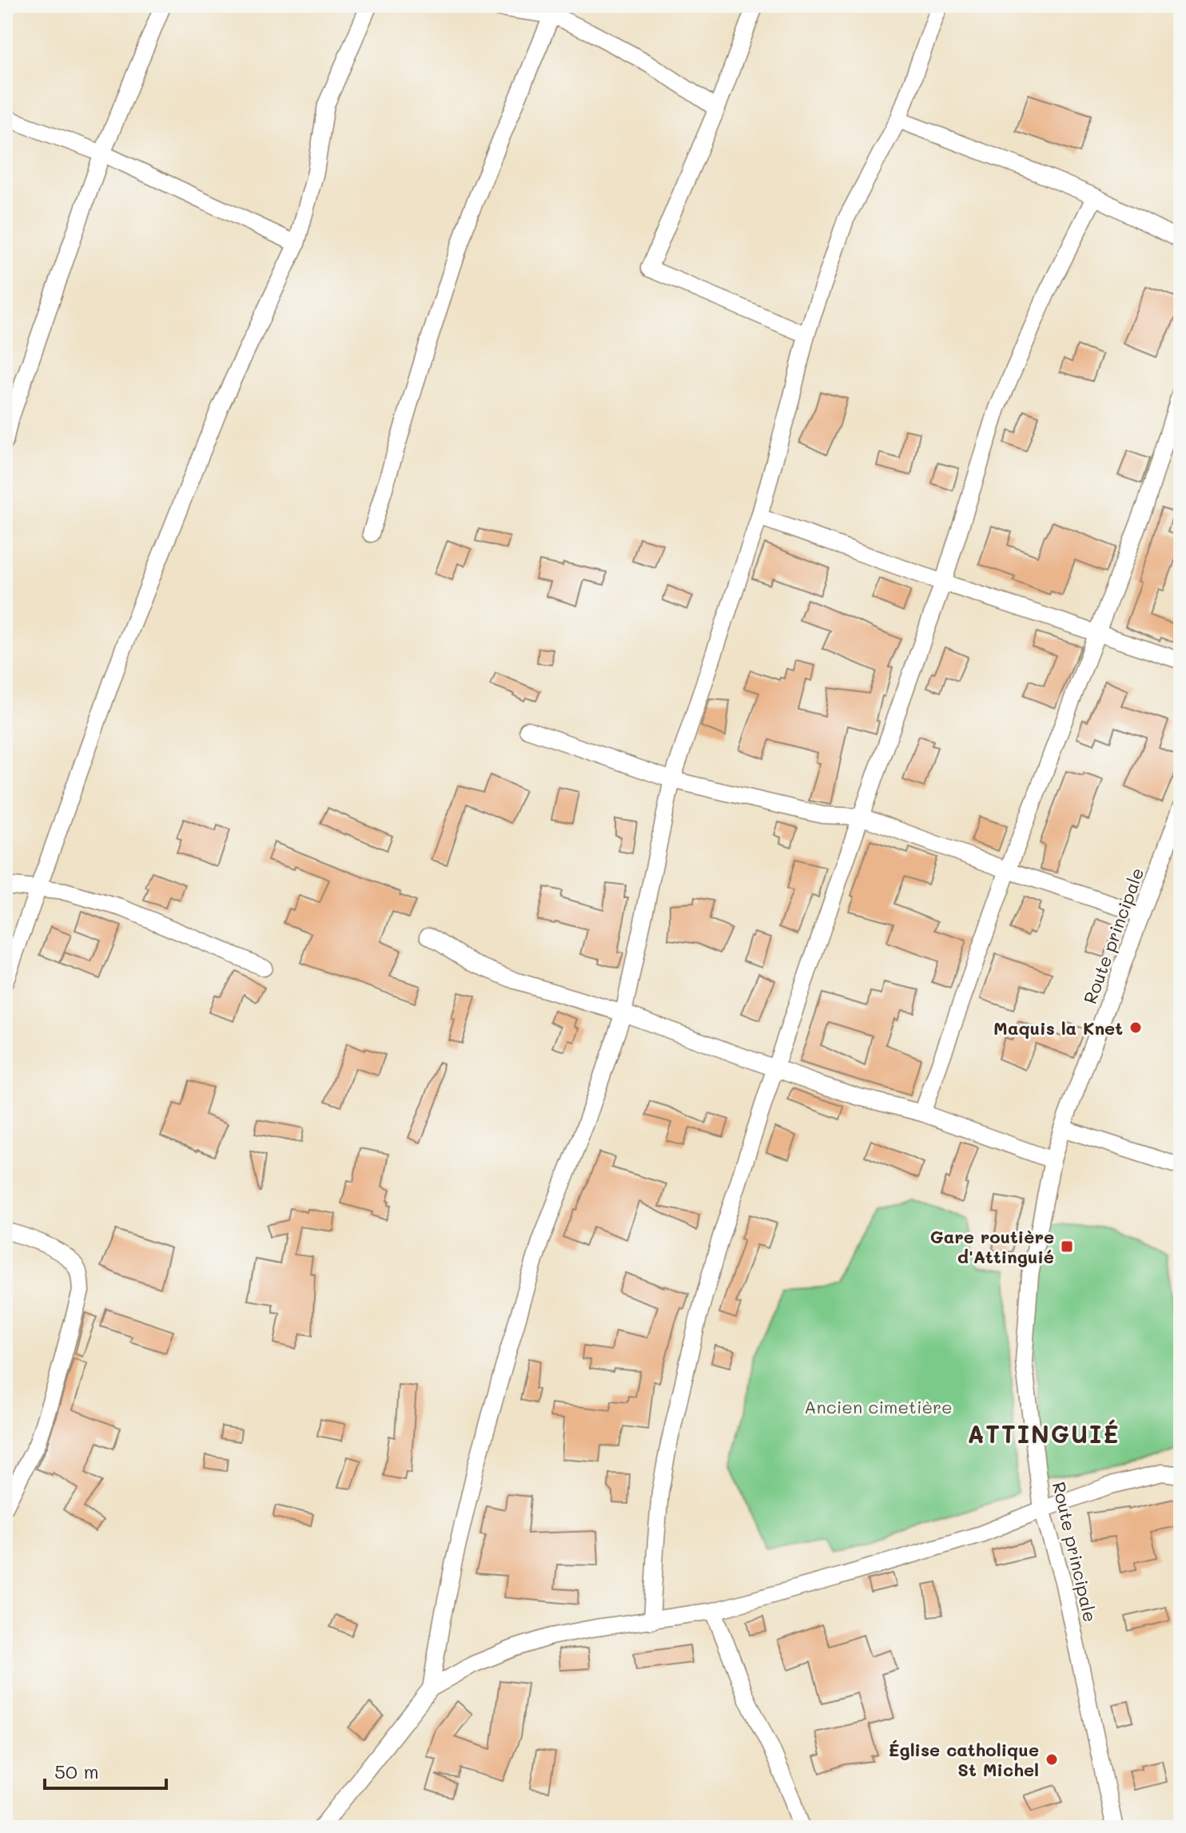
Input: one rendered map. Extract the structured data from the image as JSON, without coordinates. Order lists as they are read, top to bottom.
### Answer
{
  "streets": {
    "street": ["Route principale"]
  },
  "districts": ["ATTINGUIÉ"],
  "parks": ["Ancien cimetière"],
  "places": {
    "other": ["Maquis la Knet", "Église catholique St Michel"],
    "transit": ["Gare routière d'Attinguié"]
  },
  "scale_bar": "50 m"
}
